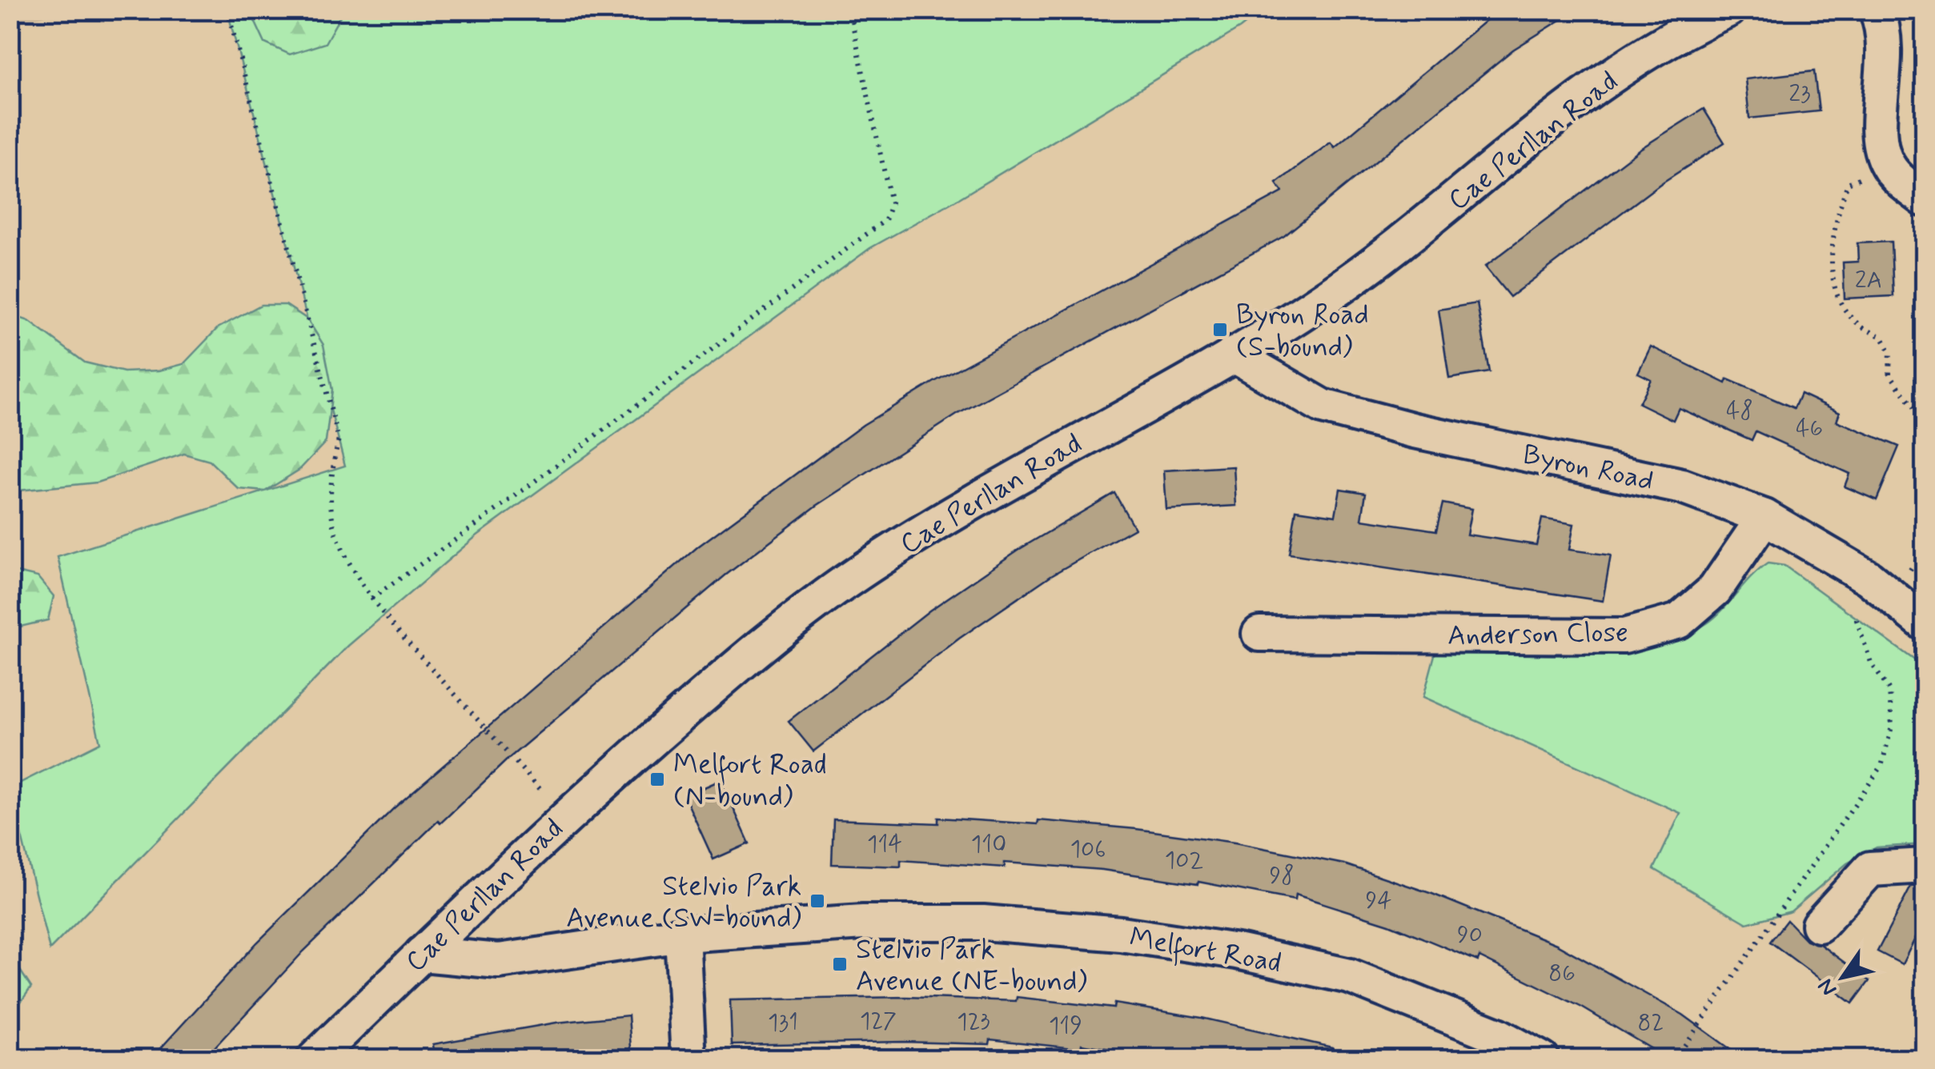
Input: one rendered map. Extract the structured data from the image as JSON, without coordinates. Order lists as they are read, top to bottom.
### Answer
{
  "streets": {
    "street": [
      "Cae Perllan Road",
      "Byron Road",
      "Anderson Close",
      "Melfort Road"
    ]
  },
  "crossings": [
    ["Cae Perllan Road", "Byron Road"],
    ["Cae Perllan Road", "Melfort Road"],
    ["Byron Road", "Anderson Close"]
  ],
  "places": {
    "transit": [
      "Byron Road (S-bound)",
      "Melfort Road (N-bound)",
      "Stelvio Park Avenue (SW-bound)",
      "Stelvio Park Avenue (NE-bound)"
    ]
  },
  "house_numbers": [
    "23",
    "2A",
    "48",
    "46",
    "114",
    "110",
    "106",
    "102",
    "98",
    "94",
    "90",
    "86",
    "127",
    "123",
    "131",
    "82",
    "119"
  ],
  "north": "bottom left"
}
